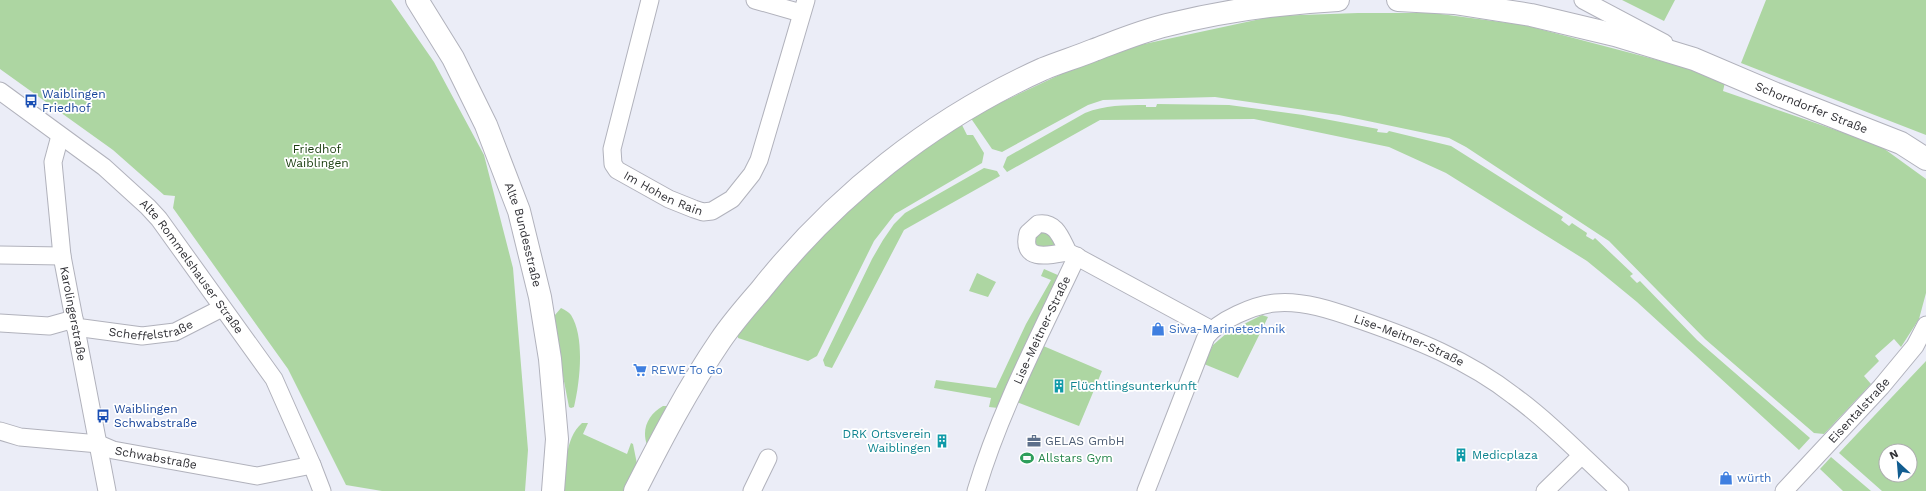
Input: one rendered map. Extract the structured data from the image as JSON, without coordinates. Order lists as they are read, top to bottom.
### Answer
{
  "streets": {
    "main road": ["Schorndorfer Straße", "Alte Bundesstraße"],
    "street": [
      "Im Hohen Rain",
      "Alte Rommelshauser Straße",
      "Karolingerstraße",
      "Scheffelstraße",
      "Lise-Meitner-Straße",
      "Eisentalstraße",
      "Schwabstraße"
    ]
  },
  "crossings": [
    ["Alte Rommelshauser Straße", "Karolingerstraße"],
    ["Alte Rommelshauser Straße", "Scheffelstraße"],
    ["Alte Rommelshauser Straße", "Schwabstraße"],
    ["Karolingerstraße", "Scheffelstraße"],
    ["Karolingerstraße", "Schwabstraße"]
  ],
  "parks": ["Friedhof Waiblingen"],
  "places": {
    "bus stop": ["Waiblingen Friedhof", "Waiblingen Schwabstraße"],
    "shop": ["Siwa-Marinetechnik", "würth"],
    "supermarket": ["REWE To Go"],
    "building": ["Flüchtlingsunterkunft", "DRK Ortsverein Waiblingen", "Medicplaza"],
    "office": ["GELAS GmbH"],
    "sports": ["Allstars Gym"]
  },
  "north": "top left"
}
